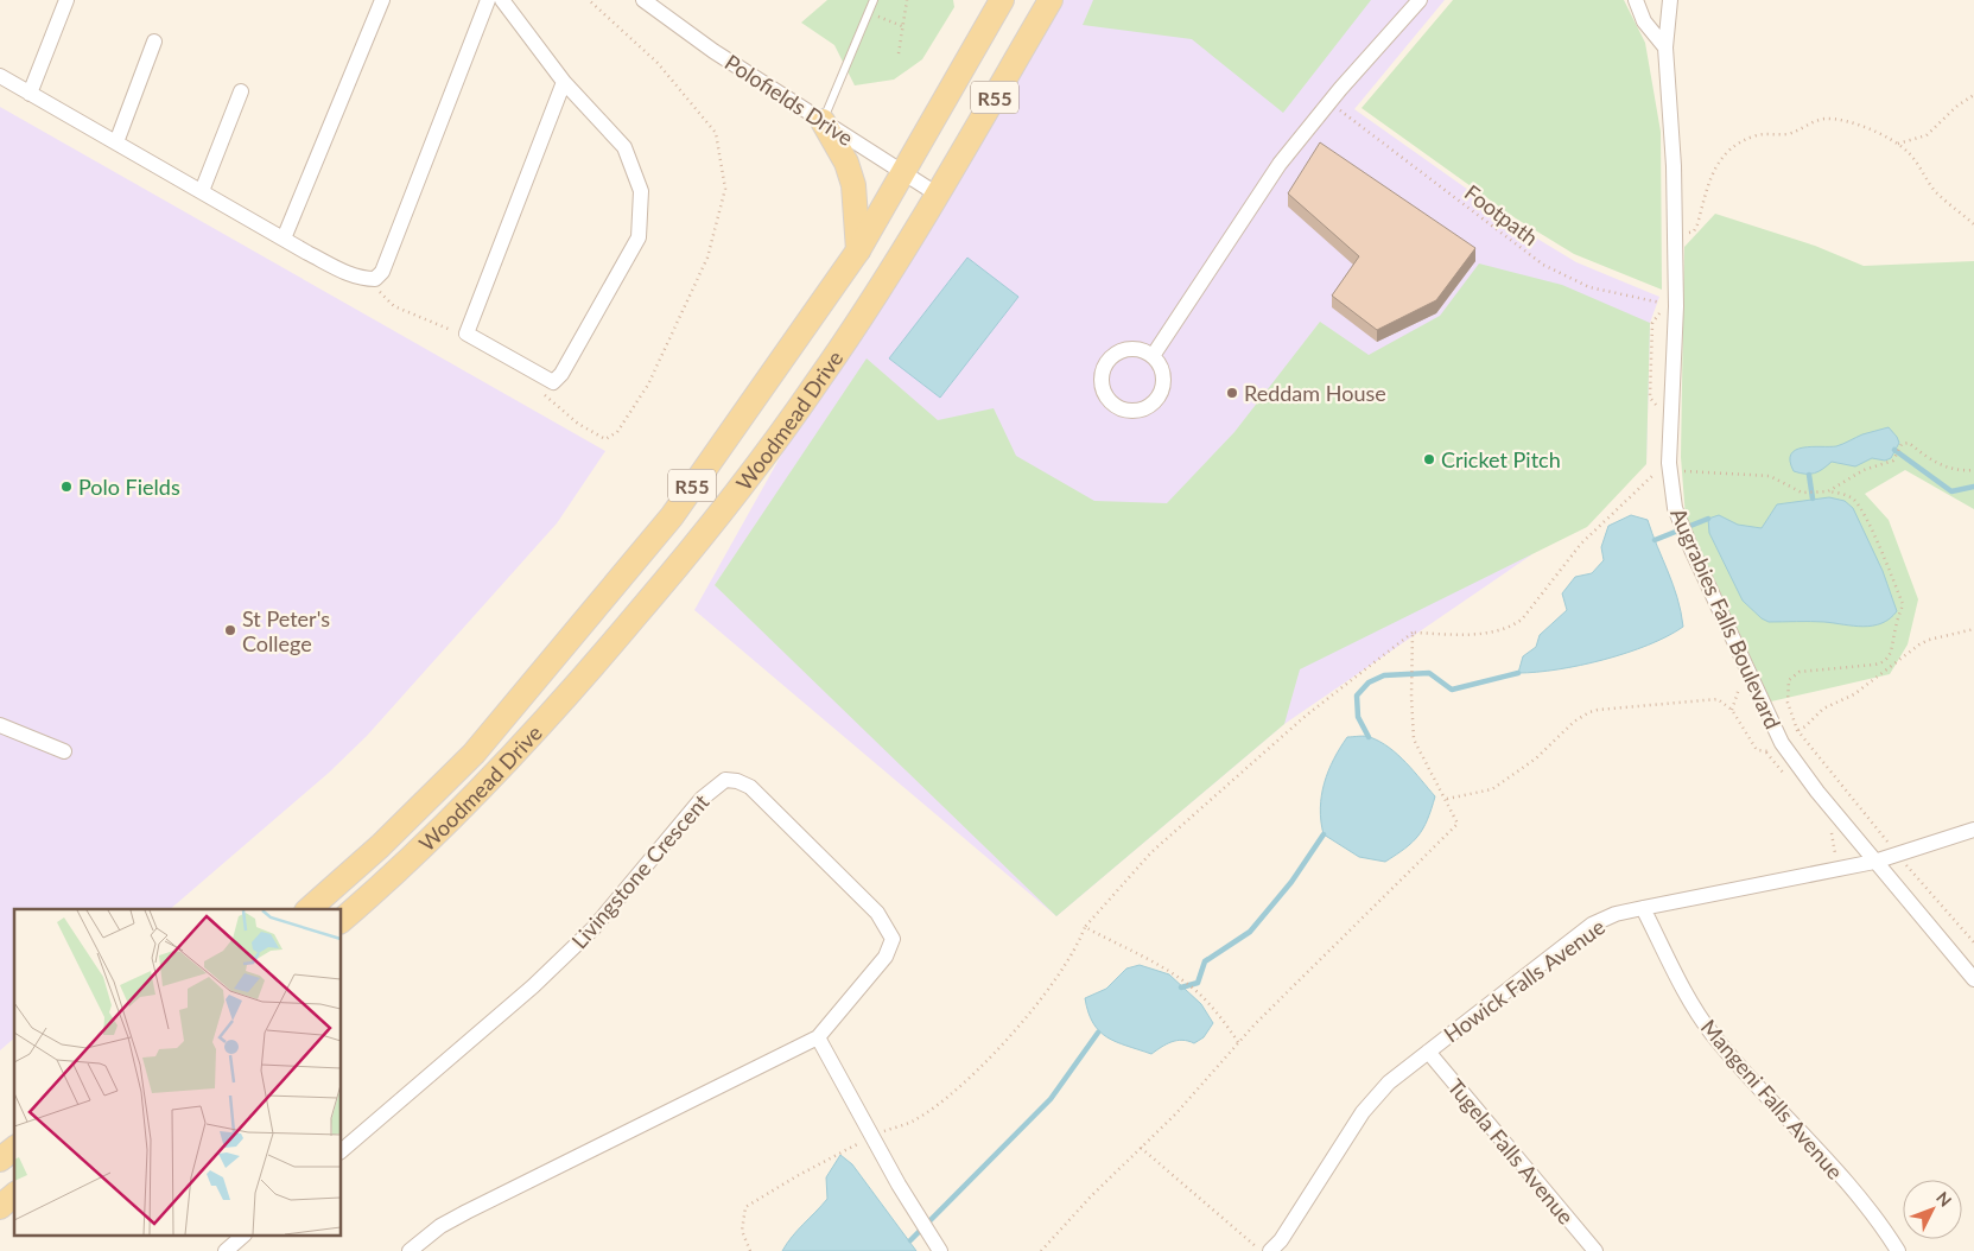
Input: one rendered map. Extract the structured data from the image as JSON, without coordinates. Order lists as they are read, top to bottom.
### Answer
{
  "streets": {
    "main road": ["R55", "Woodmead Drive"],
    "street": [
      "Polofields Drive",
      "Augrabies Falls Boulevard",
      "Livingstone Crescent",
      "Howick Falls Avenue",
      "Mangeni Falls Avenue",
      "Tugela Falls Avenue"
    ],
    "path": ["Footpath"]
  },
  "crossings": [
    ["Polofields Drive", "Woodmead Drive"],
    ["Footpath", "Augrabies Falls Boulevard"],
    ["Augrabies Falls Boulevard", "Howick Falls Avenue"],
    ["Howick Falls Avenue", "Mangeni Falls Avenue"],
    ["Howick Falls Avenue", "Tugela Falls Avenue"]
  ],
  "places": [
    "Reddam House",
    "Cricket Pitch",
    "Polo Fields",
    "St Peter's College"
  ],
  "north": "top right"
}
